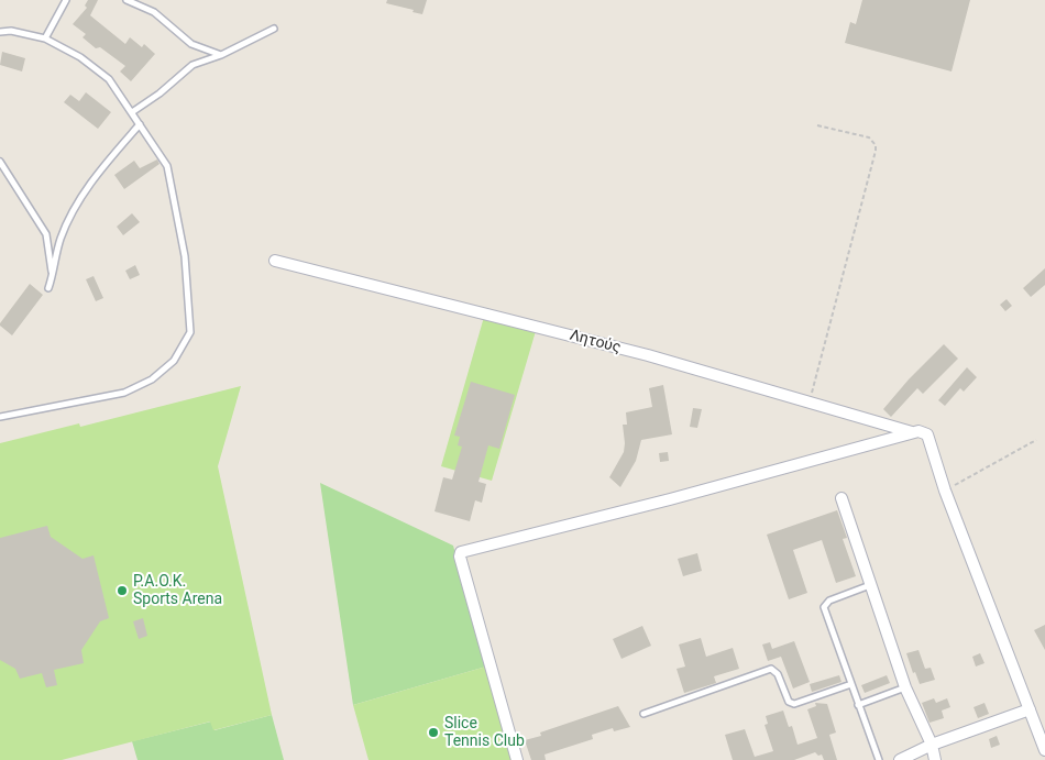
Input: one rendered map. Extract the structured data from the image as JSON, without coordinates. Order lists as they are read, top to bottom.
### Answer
{
  "streets": {
    "street": ["Λητούς"]
  },
  "places": ["P.A.O.K. Sports Arena", "Slice Tennis Club"]
}
